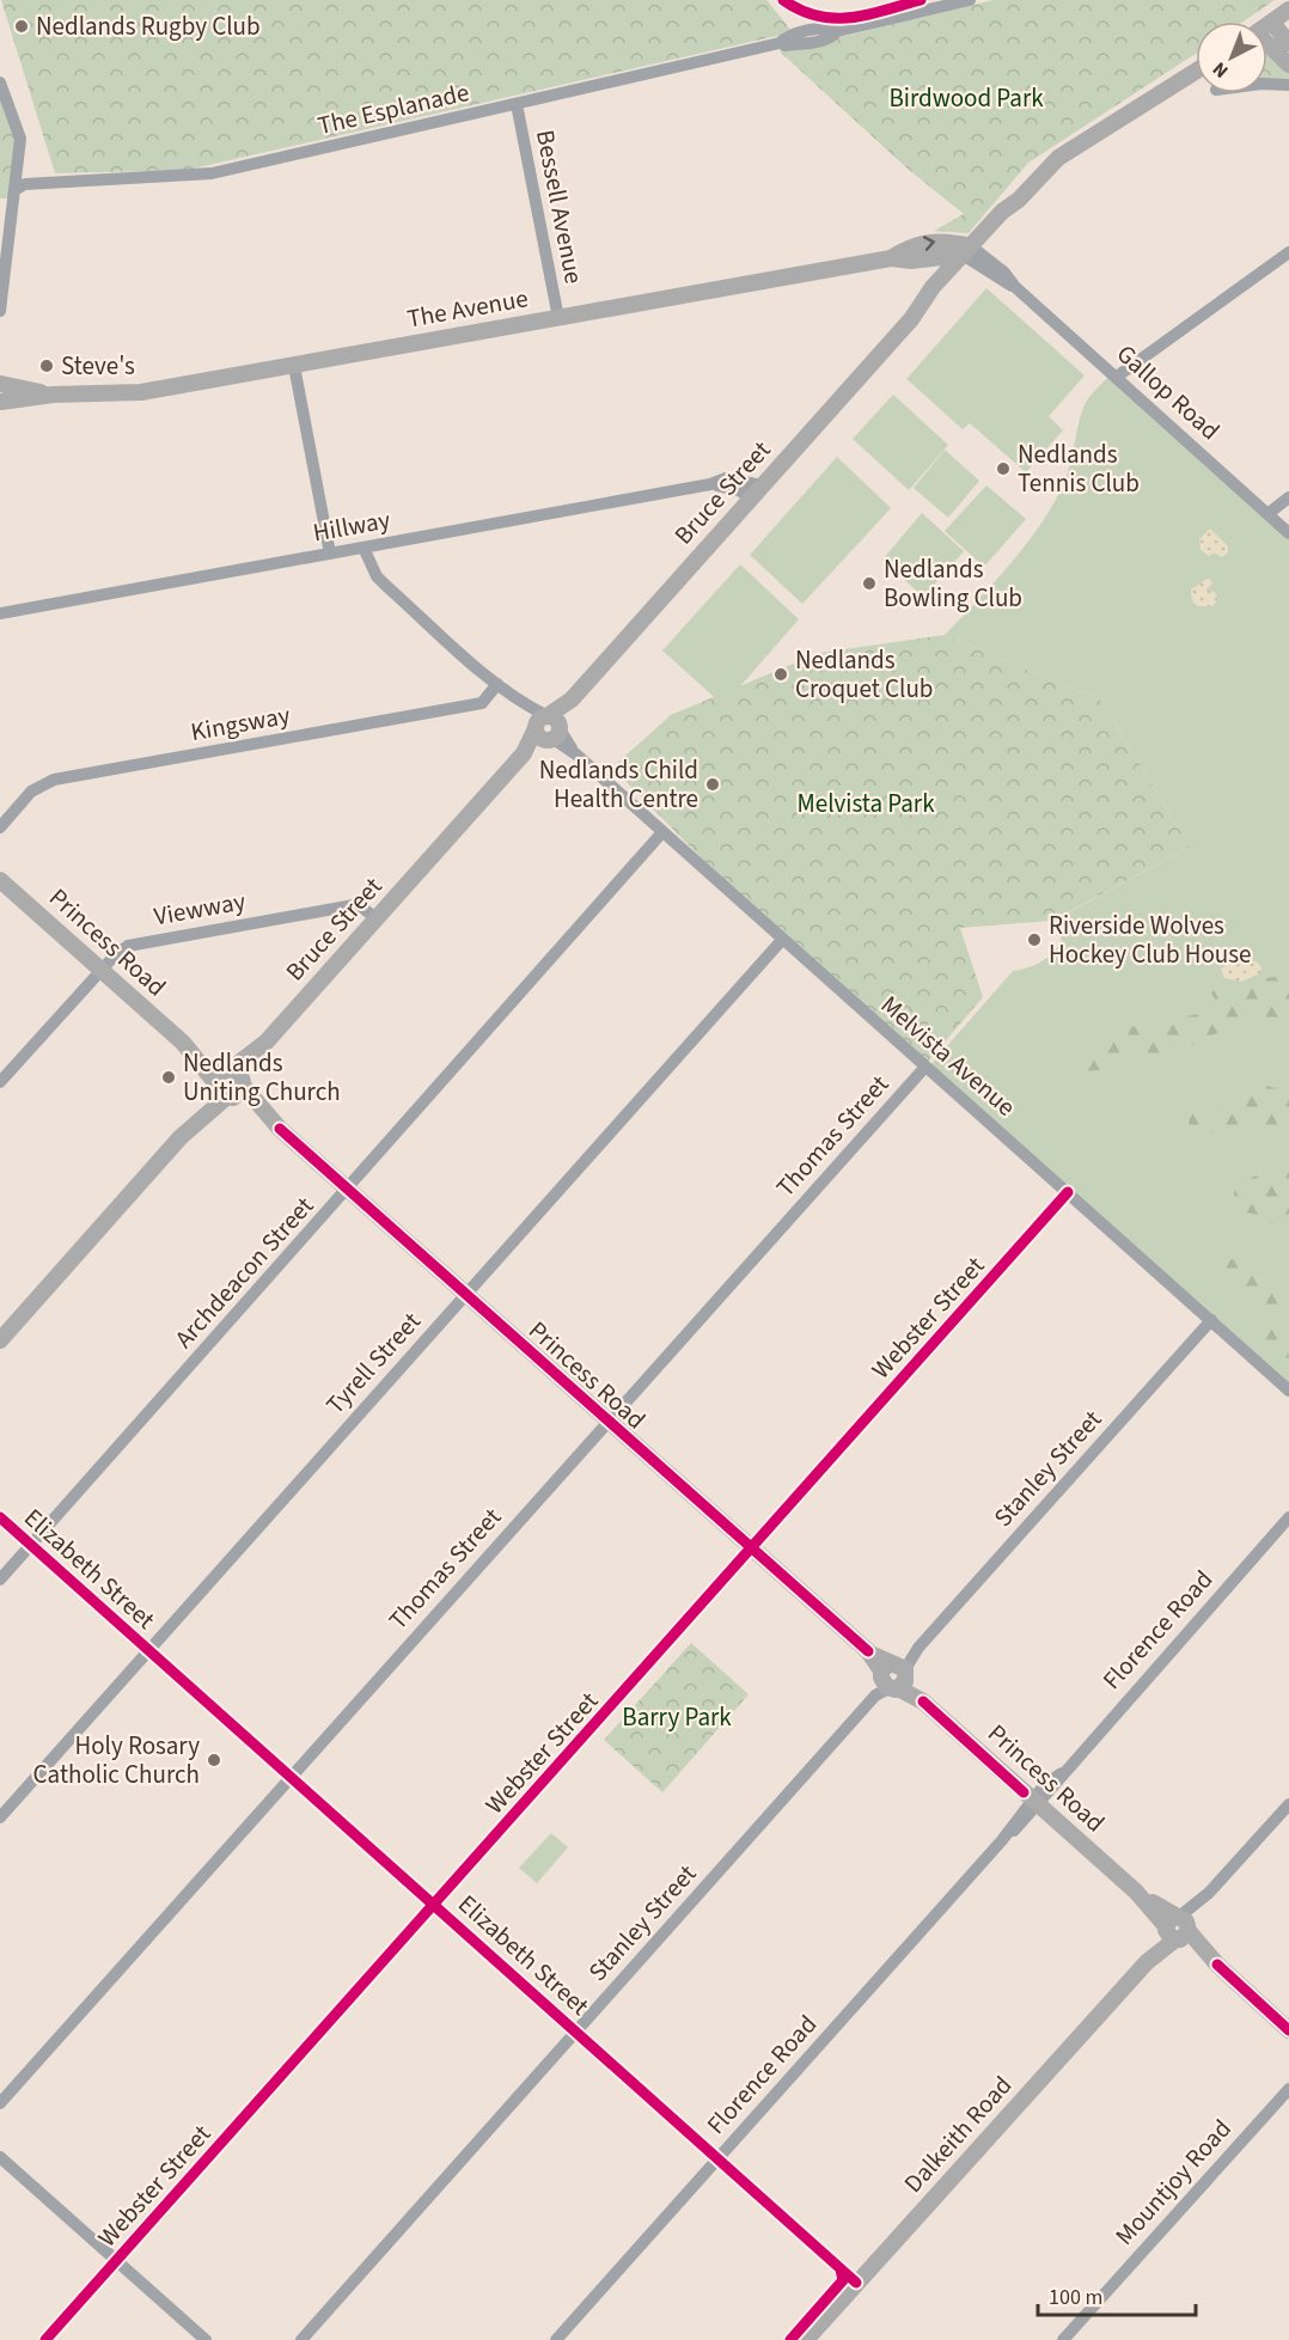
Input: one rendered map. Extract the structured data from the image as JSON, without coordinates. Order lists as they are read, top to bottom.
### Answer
{
  "streets": {
    "street": [
      "The Esplanade",
      "Bessell Avenue",
      "The Avenue",
      "Gallop Road",
      "Bruce Street",
      "Hillway",
      "Kingsway",
      "Viewway",
      "Princess Road",
      "Melvista Avenue",
      "Thomas Street",
      "Archdeacon Street",
      "Webster Street",
      "Tyrell Street",
      "Stanley Street",
      "Elizabeth Street",
      "Florence Road",
      "Dalkeith Road",
      "Mountjoy Road"
    ]
  },
  "crossings": [
    ["The Esplanade", "Bessell Avenue"],
    ["Bessell Avenue", "The Avenue"],
    ["The Avenue", "Gallop Road"],
    ["The Avenue", "Bruce Street"],
    ["Gallop Road", "Bruce Street"],
    ["Bruce Street", "Hillway"],
    ["Bruce Street", "Viewway"],
    ["Bruce Street", "Princess Road"],
    ["Bruce Street", "Melvista Avenue"],
    ["Hillway", "Melvista Avenue"],
    ["Kingsway", "Melvista Avenue"],
    ["Viewway", "Princess Road"],
    ["Princess Road", "Thomas Street"],
    ["Princess Road", "Archdeacon Street"],
    ["Princess Road", "Webster Street"],
    ["Princess Road", "Tyrell Street"],
    ["Princess Road", "Stanley Street"],
    ["Princess Road", "Florence Road"],
    ["Princess Road", "Dalkeith Road"],
    ["Melvista Avenue", "Thomas Street"],
    ["Melvista Avenue", "Archdeacon Street"],
    ["Melvista Avenue", "Webster Street"],
    ["Melvista Avenue", "Tyrell Street"],
    ["Melvista Avenue", "Stanley Street"],
    ["Thomas Street", "Elizabeth Street"],
    ["Archdeacon Street", "Elizabeth Street"],
    ["Webster Street", "Elizabeth Street"],
    ["Tyrell Street", "Elizabeth Street"],
    ["Stanley Street", "Elizabeth Street"],
    ["Elizabeth Street", "Florence Road"],
    ["Elizabeth Street", "Dalkeith Road"]
  ],
  "parks": ["Birdwood Park", "Melvista Park", "Barry Park"],
  "places": [
    "Nedlands Rugby Club",
    "Steve's",
    "Nedlands Tennis Club",
    "Nedlands Bowling Club",
    "Nedlands Croquet Club",
    "Nedlands Child Health Centre",
    "Riverside Wolves Hockey Club House",
    "Nedlands Uniting Church",
    "Holy Rosary Catholic Church"
  ],
  "scale_bar": "100 m",
  "north": "bottom left"
}
